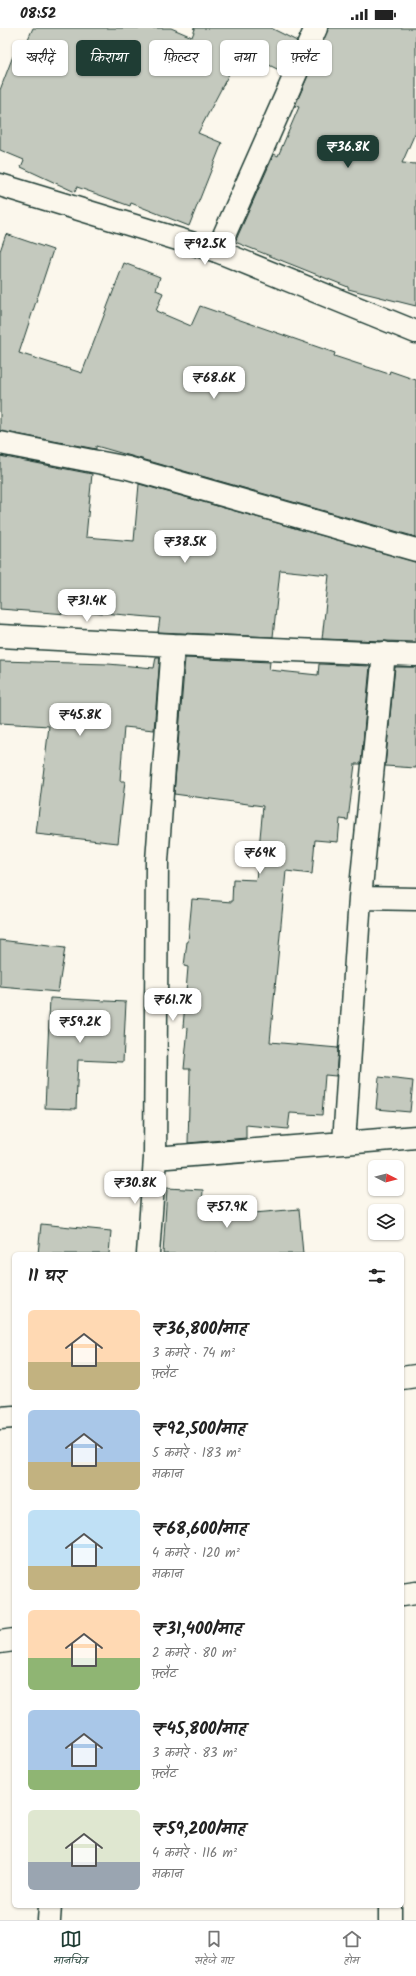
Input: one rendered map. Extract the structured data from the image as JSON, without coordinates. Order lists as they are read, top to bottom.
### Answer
{
  "north": "right",
  "page": {
    "status": "08:52",
    "chip": [
      "खरीदें",
      "किराया",
      "फ़िल्टर",
      "नया",
      "फ़्लैट"
    ],
    "price": [
      "₹36.8K",
      "₹92.5K",
      "₹68.6K",
      "₹38.5K",
      "₹31.4K",
      "₹45.8K",
      "₹69K",
      "₹61.7K",
      "₹59.2K",
      "₹30.8K",
      "₹57.9K"
    ],
    "heading": "11 घर",
    "list": [
      {
        "name": "₹36,800/माह",
        "note": "3 कमरे · 74 m² · फ़्लैट"
      },
      {
        "name": "₹92,500/माह",
        "note": "5 कमरे · 183 m² · मकान"
      },
      {
        "name": "₹68,600/माह",
        "note": "4 कमरे · 120 m² · मकान"
      },
      {
        "name": "₹31,400/माह",
        "note": "2 कमरे · 80 m² · फ़्लैट"
      },
      {
        "name": "₹45,800/माह",
        "note": "3 कमरे · 83 m² · फ़्लैट"
      },
      {
        "name": "₹59,200/माह",
        "note": "4 कमरे · 116 m² · मकान"
      }
    ],
    "tabs": ["मानचित्र", "सहेजे गए", "होम"]
  }
}
